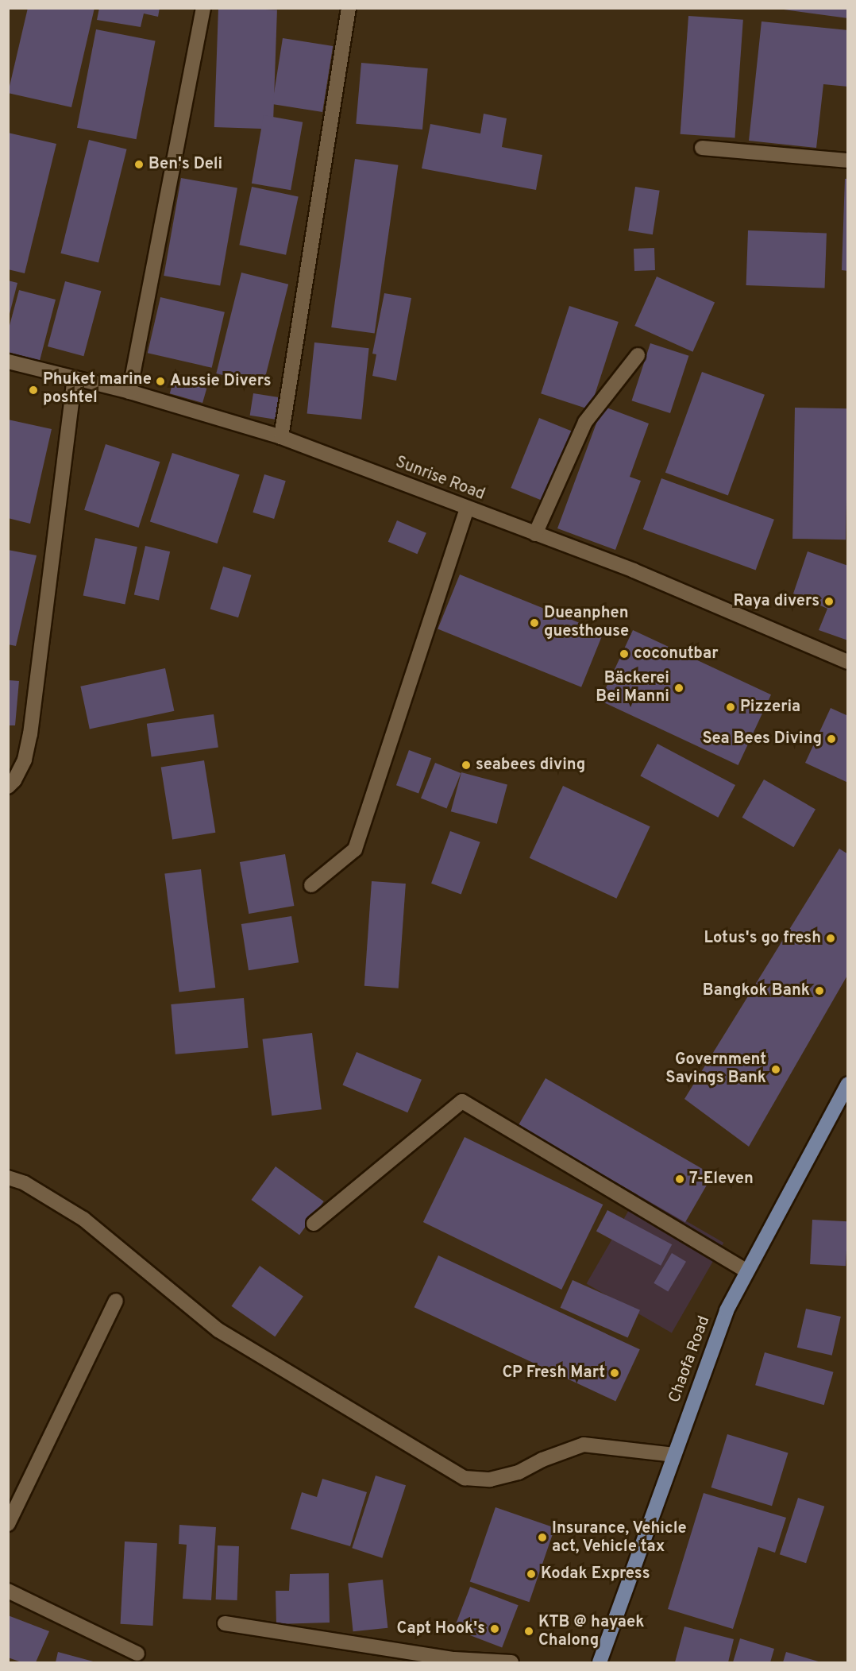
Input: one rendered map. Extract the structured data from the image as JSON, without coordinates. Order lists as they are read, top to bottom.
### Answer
{
  "streets": {
    "main road": ["Chaofa Road"],
    "street": ["Sunrise Road"]
  },
  "places": [
    "Ben's Deli",
    "Aussie Divers",
    "Phuket marine poshtel",
    "Raya divers",
    "Dueanphen guesthouse",
    "coconutbar",
    "Bäckerei Bei Manni",
    "Pizzeria",
    "Sea Bees Diving",
    "seabees diving",
    "Lotus's go fresh",
    "Bangkok Bank",
    "Government Savings Bank",
    "7-Eleven",
    "CP Fresh Mart",
    "Insurance, Vehicle act, Vehicle tax",
    "Kodak Express",
    "Capt Hook's",
    "KTB @ hayaek Chalong"
  ]
}
